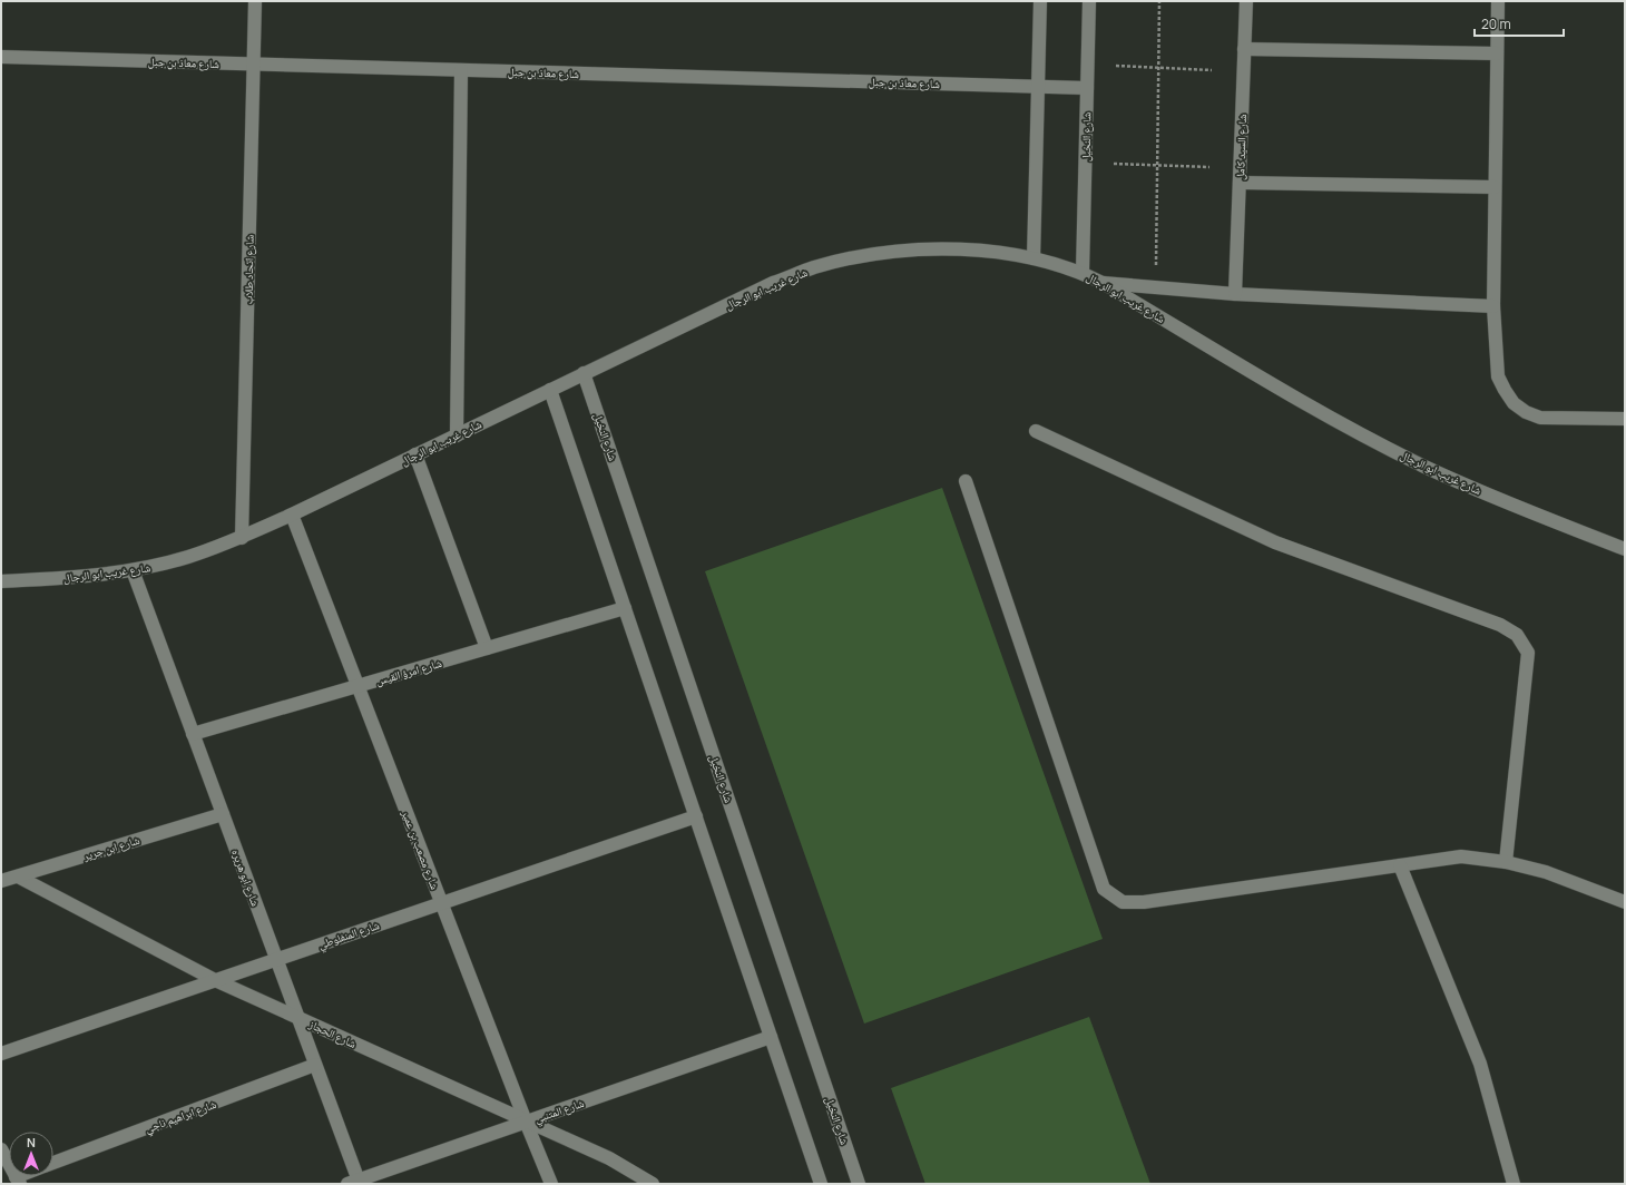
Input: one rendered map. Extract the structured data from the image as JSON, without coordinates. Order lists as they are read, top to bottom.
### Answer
{
  "streets": {
    "street": [
      "شارع معاذ بن جبل",
      "شارع النخيل",
      "شارع السيد كامل",
      "شارع اتحاد طلاب",
      "شارع غريب ابو الرجال",
      "شارع امرؤ القيس",
      "شارع ابن جرير",
      "شارع مصعب بن عمير",
      "شارع ابو هريره",
      "شارع المنفلوطي",
      "شارع الحجاز",
      "شارع المتنبي",
      "شارع ابراهيم ناجي"
    ]
  },
  "crossings": [
    ["شارع معاذ بن جبل", "شارع النخيل"],
    ["شارع معاذ بن جبل", "شارع اتحاد طلاب"],
    ["شارع النخيل", "شارع غريب ابو الرجال"],
    ["شارع اتحاد طلاب", "شارع غريب ابو الرجال"],
    ["شارع غريب ابو الرجال", "شارع مصعب بن عمير"],
    ["شارع غريب ابو الرجال", "شارع ابو هريره"],
    ["شارع امرؤ القيس", "شارع مصعب بن عمير"],
    ["شارع امرؤ القيس", "شارع ابو هريره"],
    ["شارع ابن جرير", "شارع ابو هريره"],
    ["شارع ابن جرير", "شارع الحجاز"],
    ["شارع مصعب بن عمير", "شارع المنفلوطي"],
    ["شارع مصعب بن عمير", "شارع الحجاز"],
    ["شارع مصعب بن عمير", "شارع المتنبي"],
    ["شارع ابو هريره", "شارع المنفلوطي"],
    ["شارع ابو هريره", "شارع الحجاز"],
    ["شارع ابو هريره", "شارع المتنبي"],
    ["شارع ابو هريره", "شارع ابراهيم ناجي"],
    ["شارع المنفلوطي", "شارع الحجاز"],
    ["شارع الحجاز", "شارع المتنبي"]
  ],
  "scale_bar": "20 m",
  "north": "top"
}
